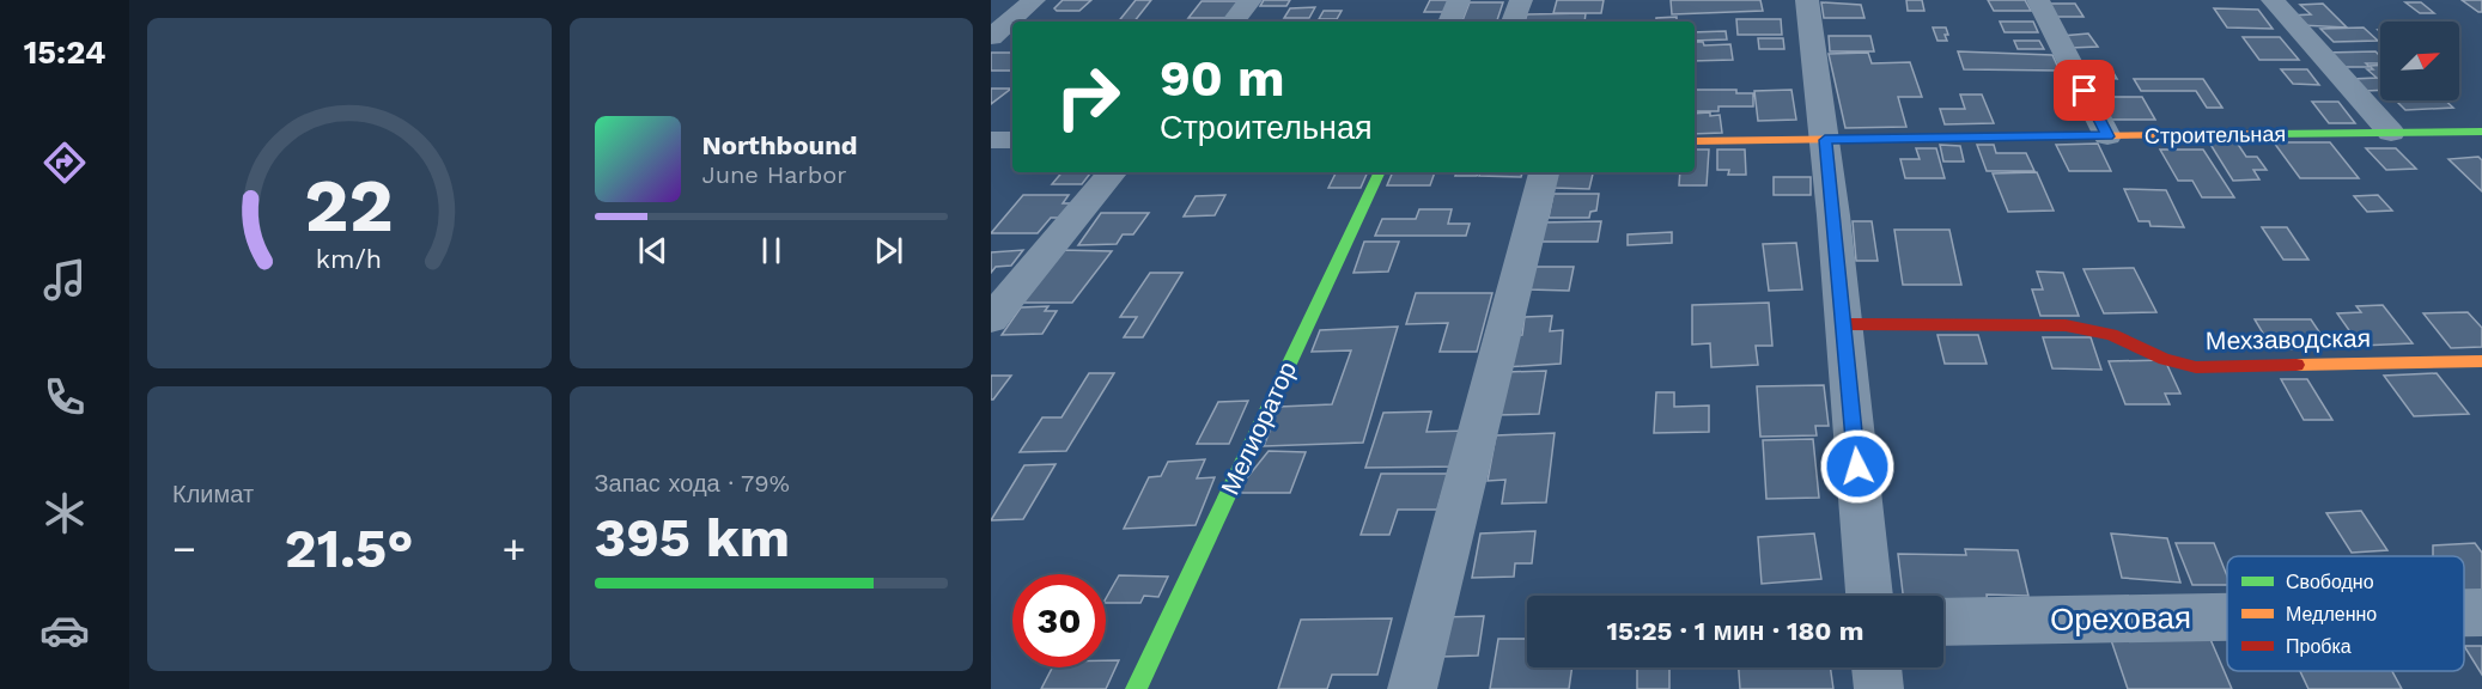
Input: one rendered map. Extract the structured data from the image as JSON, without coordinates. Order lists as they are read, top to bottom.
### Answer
{
  "streets": {
    "street": [
      "Строительная",
      "Мехзаводская",
      "Мелиоратор",
      "Ореховая"
    ]
  },
  "legend": ["Свободно", "Медленно", "Пробка"],
  "north": "top right",
  "page": {
    "tabs": "15:24",
    "turn": ["90 m", "Строительная"],
    "song": ["Northbound", "June Harbor"],
    "tile": [
      "Климат",
      ["Запас хода · 79%", "395 km"]
    ],
    "heat": ["−", "21.5°", "+"],
    "limit": "30",
    "trip": "15:25 · 1 мин · 180 m",
    "gauge": ["22", "km/h"]
  }
}
